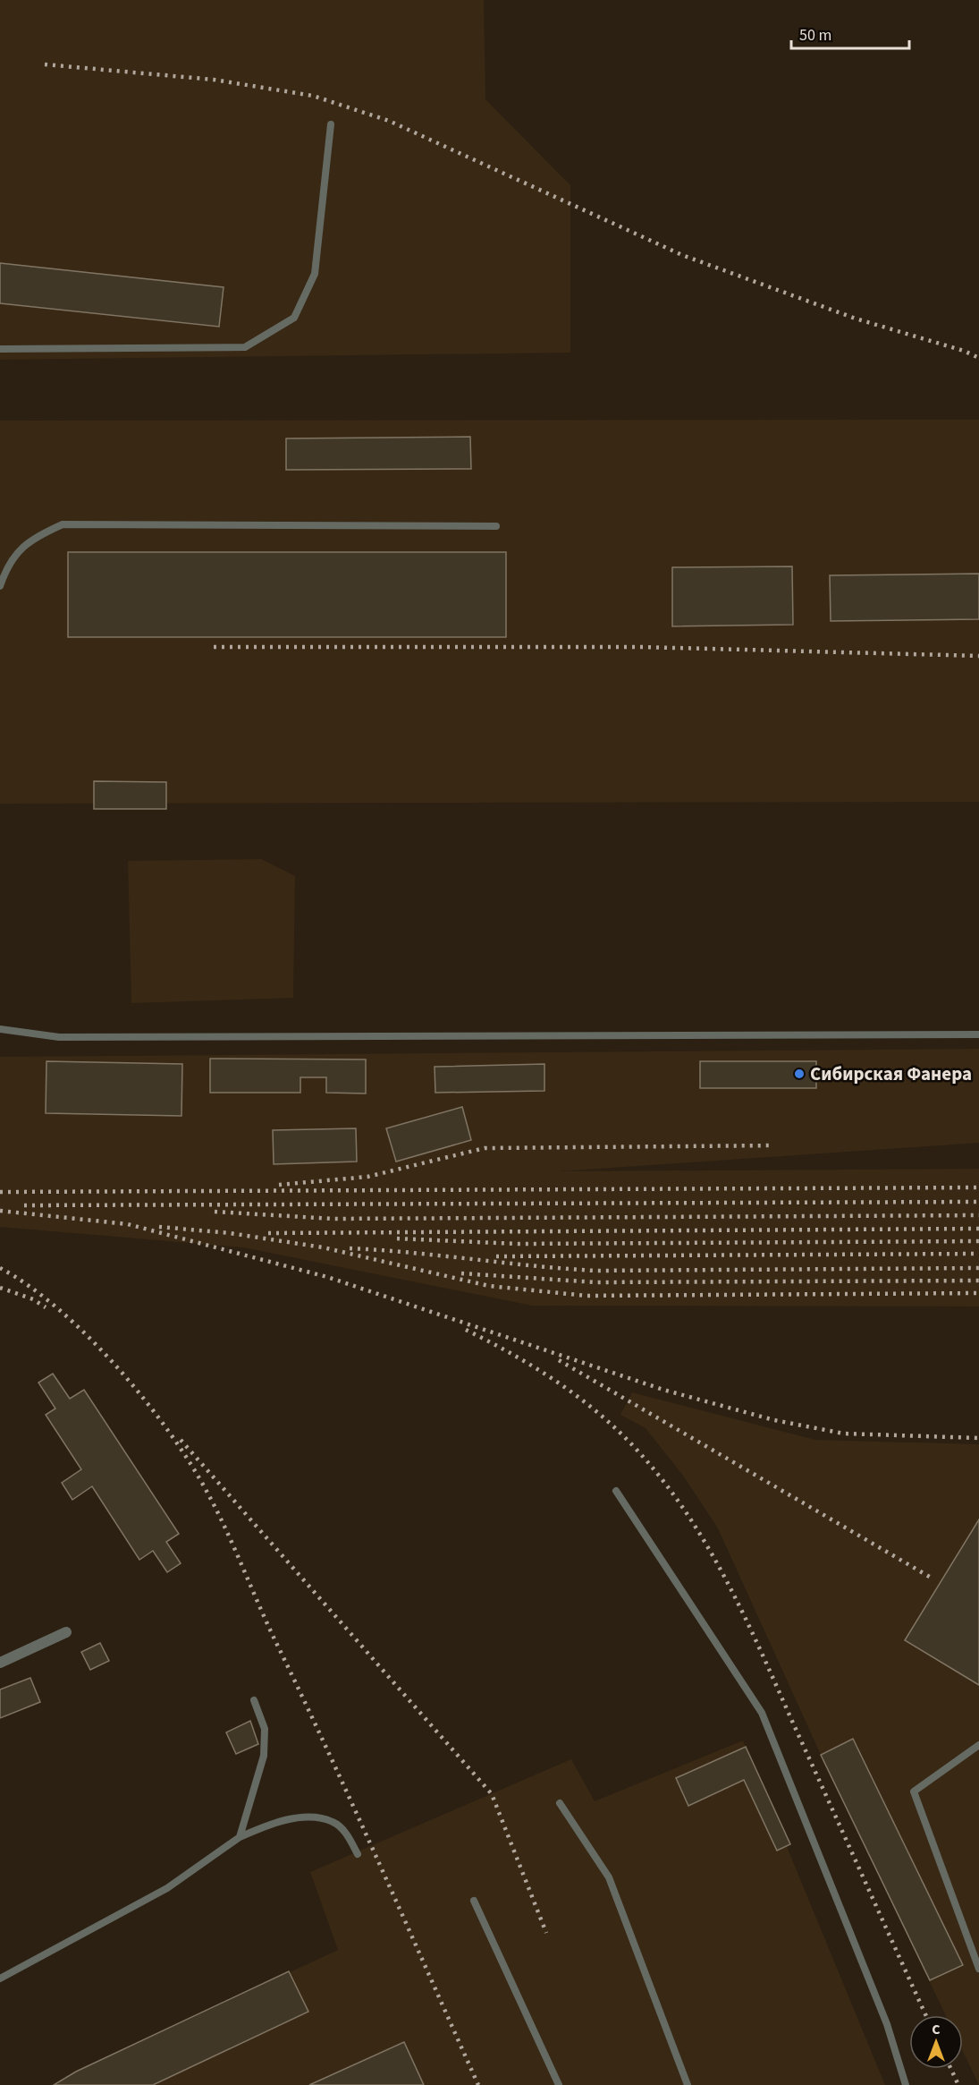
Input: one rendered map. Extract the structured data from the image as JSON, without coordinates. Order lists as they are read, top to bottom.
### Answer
{
  "places": ["Сибирская Фанера"],
  "scale_bar": "50 m",
  "north": "top"
}
